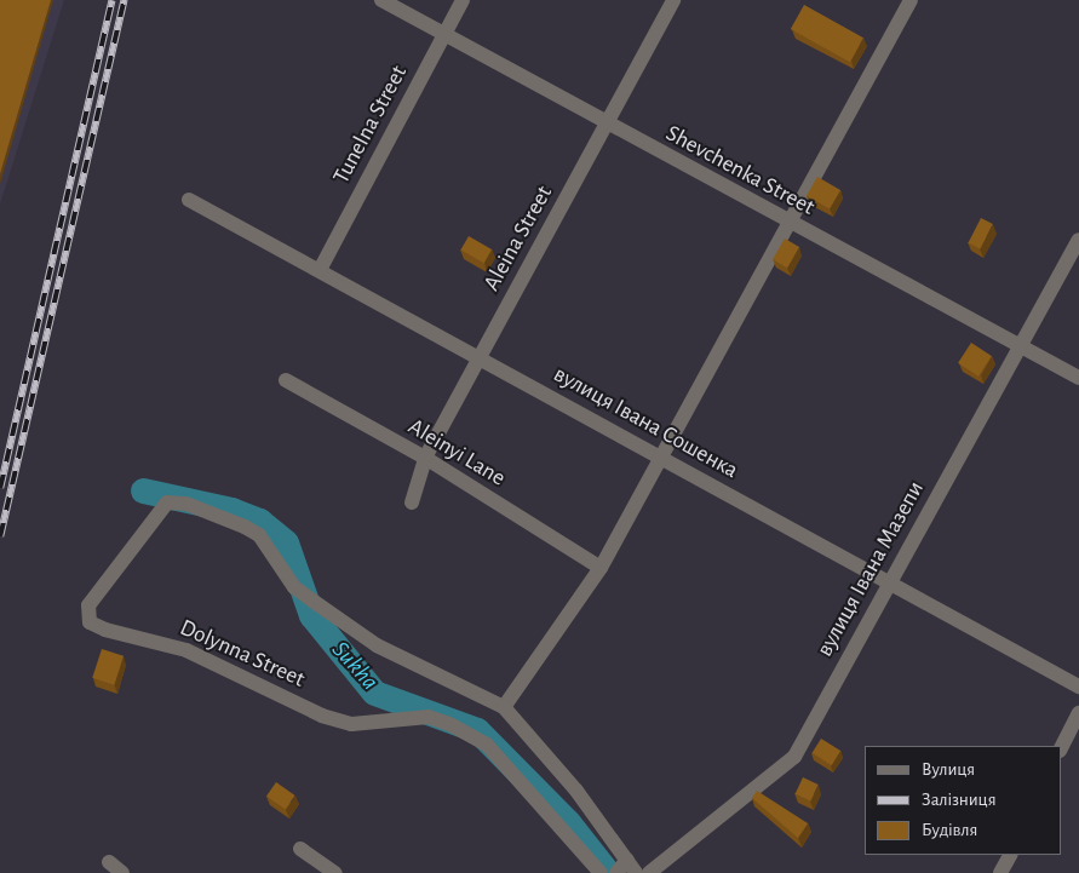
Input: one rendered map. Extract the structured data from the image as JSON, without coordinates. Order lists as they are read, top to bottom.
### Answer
{
  "streets": {
    "street": [
      "Tunelna Street",
      "Shevchenka Street",
      "Aleina Street",
      "вулиця Івана Сошенка",
      "Aleinyi Lane",
      "вулиця Івана Мазепи",
      "Dolynna Street"
    ]
  },
  "crossings": [
    ["Tunelna Street", "Shevchenka Street"],
    ["Tunelna Street", "вулиця Івана Сошенка"],
    ["Shevchenka Street", "Aleina Street"],
    ["Shevchenka Street", "вулиця Івана Мазепи"],
    ["Aleina Street", "вулиця Івана Сошенка"],
    ["Aleina Street", "Aleinyi Lane"],
    ["вулиця Івана Сошенка", "вулиця Івана Мазепи"]
  ],
  "water": ["Sukha"],
  "legend": ["Вулиця", "Залізниця", "Будівля"]
}
